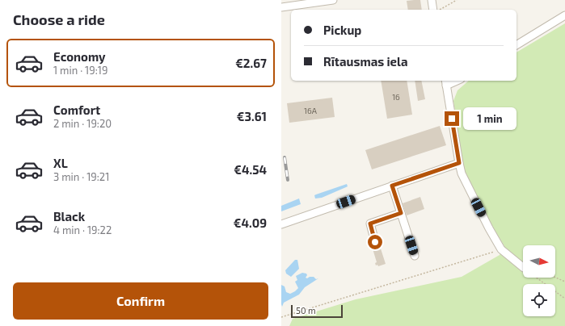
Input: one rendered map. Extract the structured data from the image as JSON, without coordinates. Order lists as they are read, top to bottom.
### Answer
{
  "house_numbers": ["16", "16A"],
  "scale_bar": "50 m",
  "north": "right",
  "page": {
    "heading": "Choose a ride",
    "banner": ["Pickup", "Rītausmas iela"],
    "list": [
      {
        "name": "Economy",
        "note": "1 min · 19:19",
        "value": "€2.67"
      },
      {
        "name": "Comfort",
        "note": "2 min · 19:20",
        "value": "€3.61"
      },
      {
        "name": "XL",
        "note": "3 min · 19:21",
        "value": "€4.54"
      },
      {
        "name": "Black",
        "note": "4 min · 19:22",
        "value": "€4.09"
      }
    ],
    "bubble": "1 min",
    "buttons": "Confirm",
    "scale": "50 m"
  }
}
